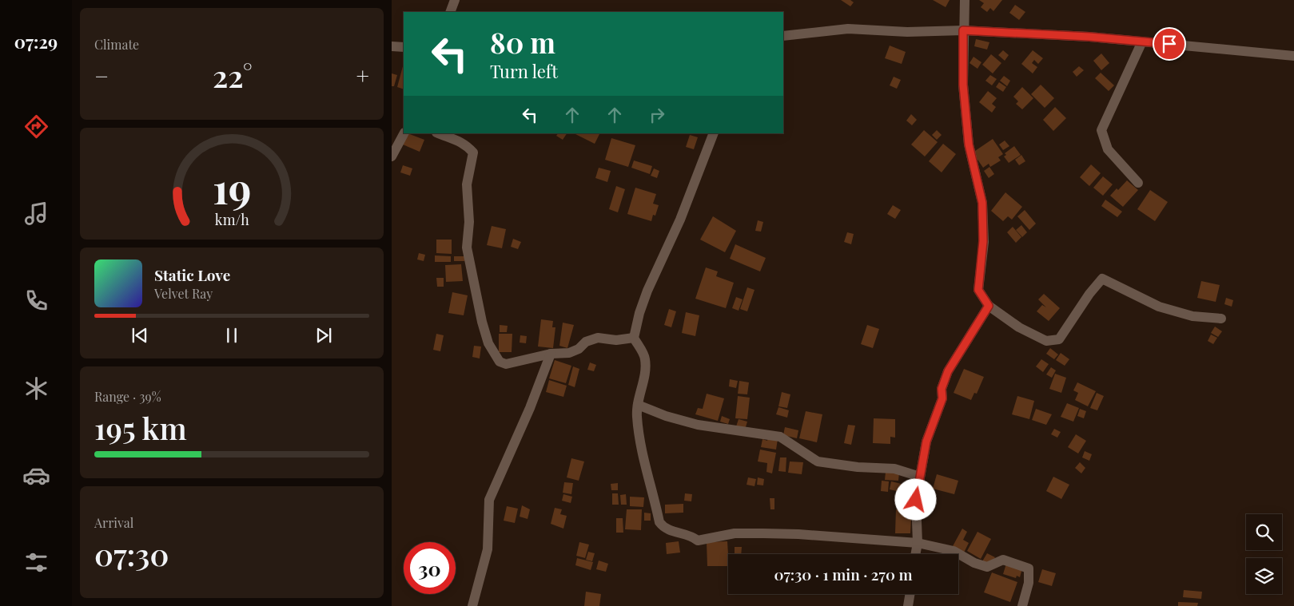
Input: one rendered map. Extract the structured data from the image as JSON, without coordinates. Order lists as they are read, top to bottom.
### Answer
{
  "page": {
    "tabs": "07:29",
    "tile": [
      "Climate",
      ["Range · 39%", "195 km"],
      ["Arrival", "07:30"]
    ],
    "turn": ["80 m", "Turn left"],
    "heat": ["−", "22°", "+"],
    "song": ["Static Love", "Velvet Ray"],
    "limit": "30",
    "trip": "07:30 · 1 min · 270 m",
    "gauge": ["19", "km/h"]
  }
}
